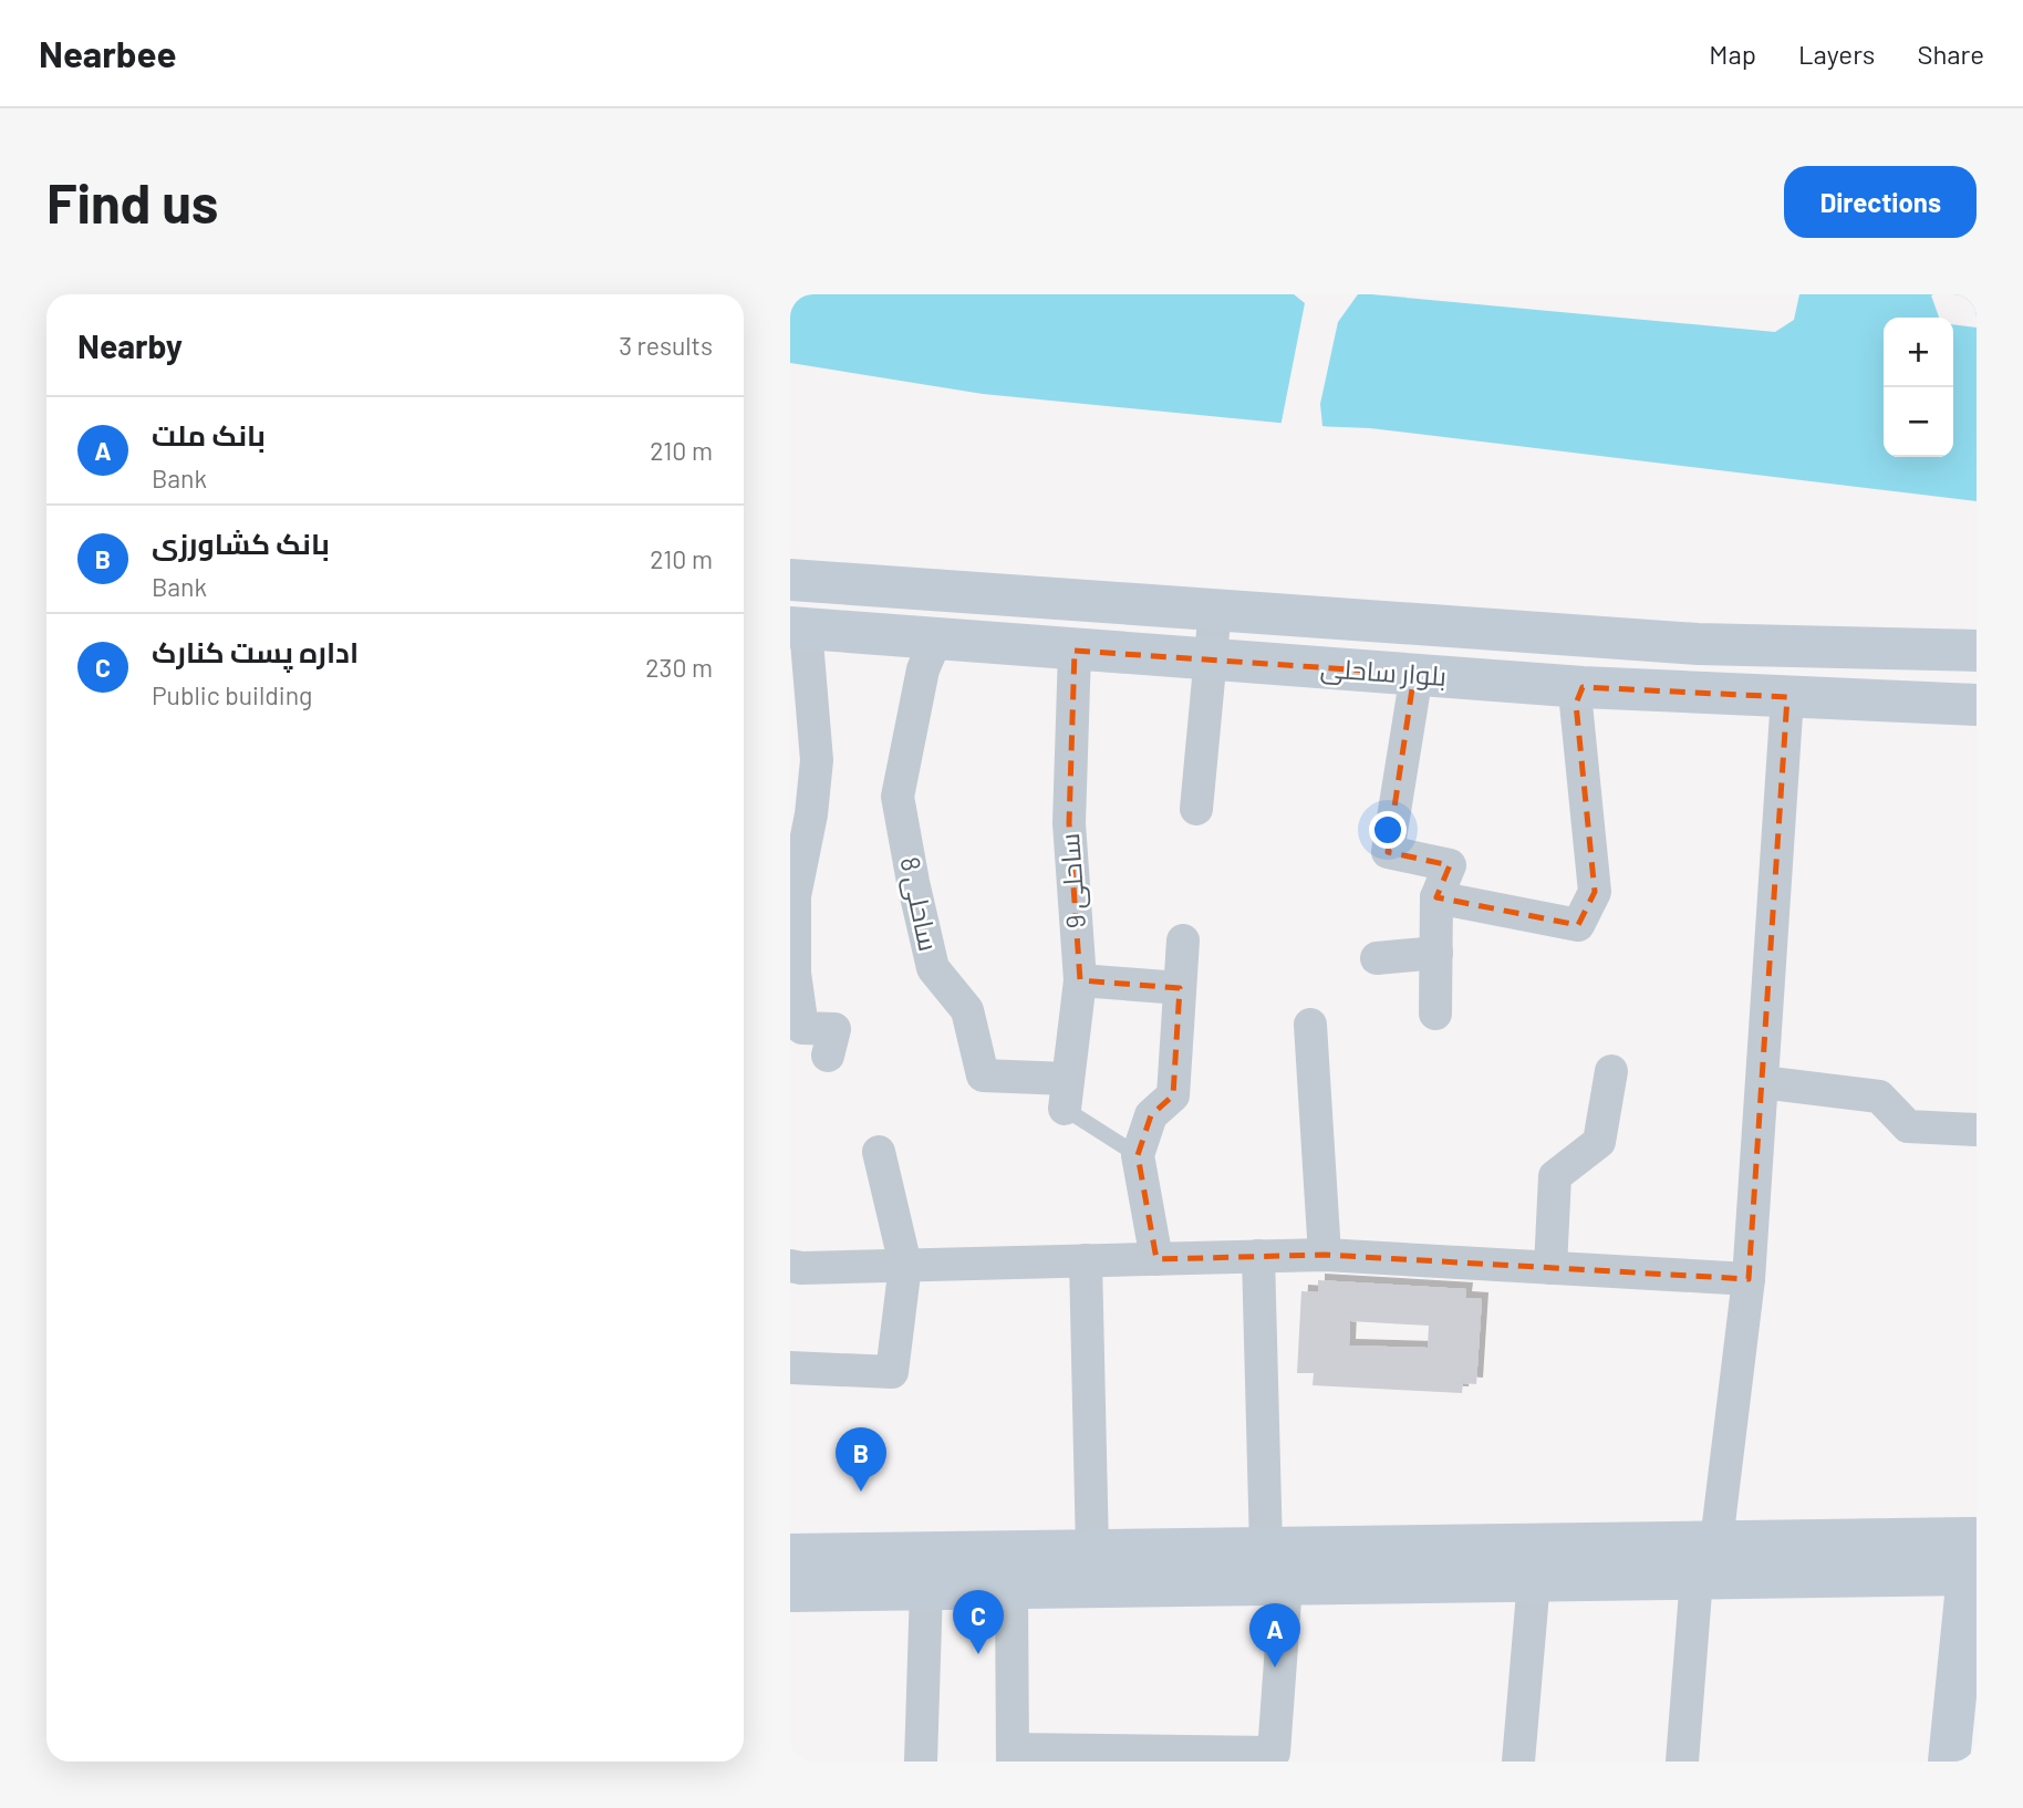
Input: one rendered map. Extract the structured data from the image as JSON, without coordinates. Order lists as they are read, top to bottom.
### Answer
{
  "streets": {
    "main road": ["بلوار ساحلی"],
    "street": ["ساحلی 9", "ساحلی 8"]
  },
  "crossings": [
    ["بلوار ساحلی", "ساحلی 9"],
    ["بلوار ساحلی", "ساحلی 8"],
    ["ساحلی 9", "ساحلی 8"]
  ],
  "page": {
    "header": "Nearbee",
    "nav": ["Map", "Layers", "Share"],
    "buttons": "Directions",
    "title": "Find us",
    "heading": ["Nearby", "3 results"],
    "map_buttons": ["+", "−"],
    "list": [
      {
        "mark": "A",
        "name": "بانک ملت",
        "note": "Bank",
        "value": "210 m"
      },
      {
        "mark": "B",
        "name": "بانک کشاورزی",
        "note": "Bank",
        "value": "210 m"
      },
      {
        "mark": "C",
        "name": "اداره پست کنارک",
        "note": "Public building",
        "value": "230 m"
      }
    ],
    "pins": ["B", "C", "A"]
  }
}
